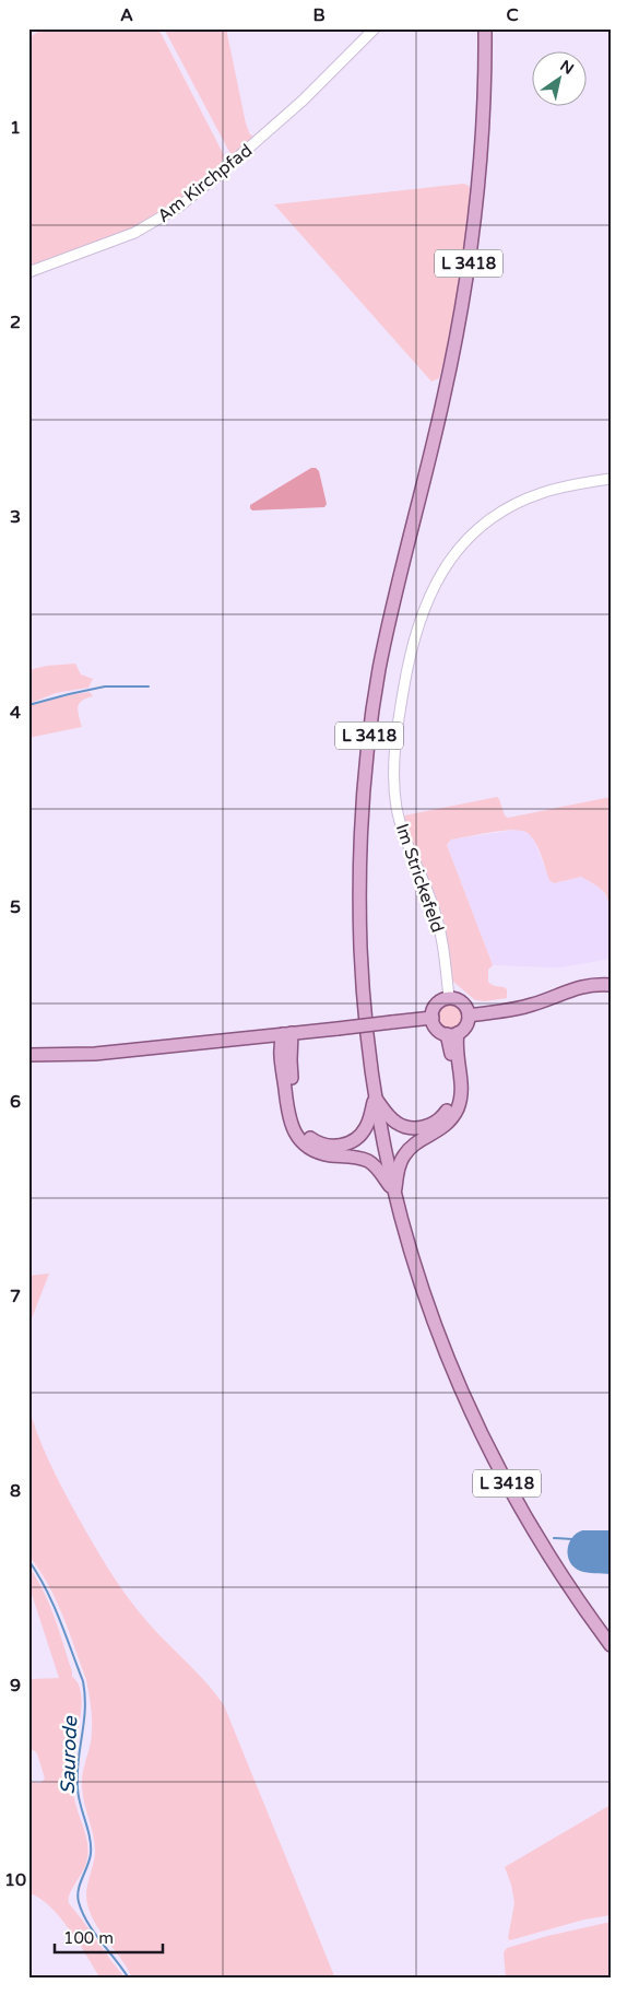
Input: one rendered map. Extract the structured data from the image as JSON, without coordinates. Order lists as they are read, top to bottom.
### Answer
{
  "streets": {
    "main road": ["L 3418"],
    "street": ["Am Kirchpfad", "Im Strickefeld"]
  },
  "crossings": [
    ["L 3418", "Im Strickefeld"]
  ],
  "water": ["Saurode"],
  "scale_bar": "100 m",
  "north": "top right",
  "grid": {
    "columns": ["A", "B", "C"],
    "rows": [
      "1",
      "2",
      "3",
      "4",
      "5",
      "6",
      "7",
      "8",
      "9",
      "10"
    ]
  }
}
